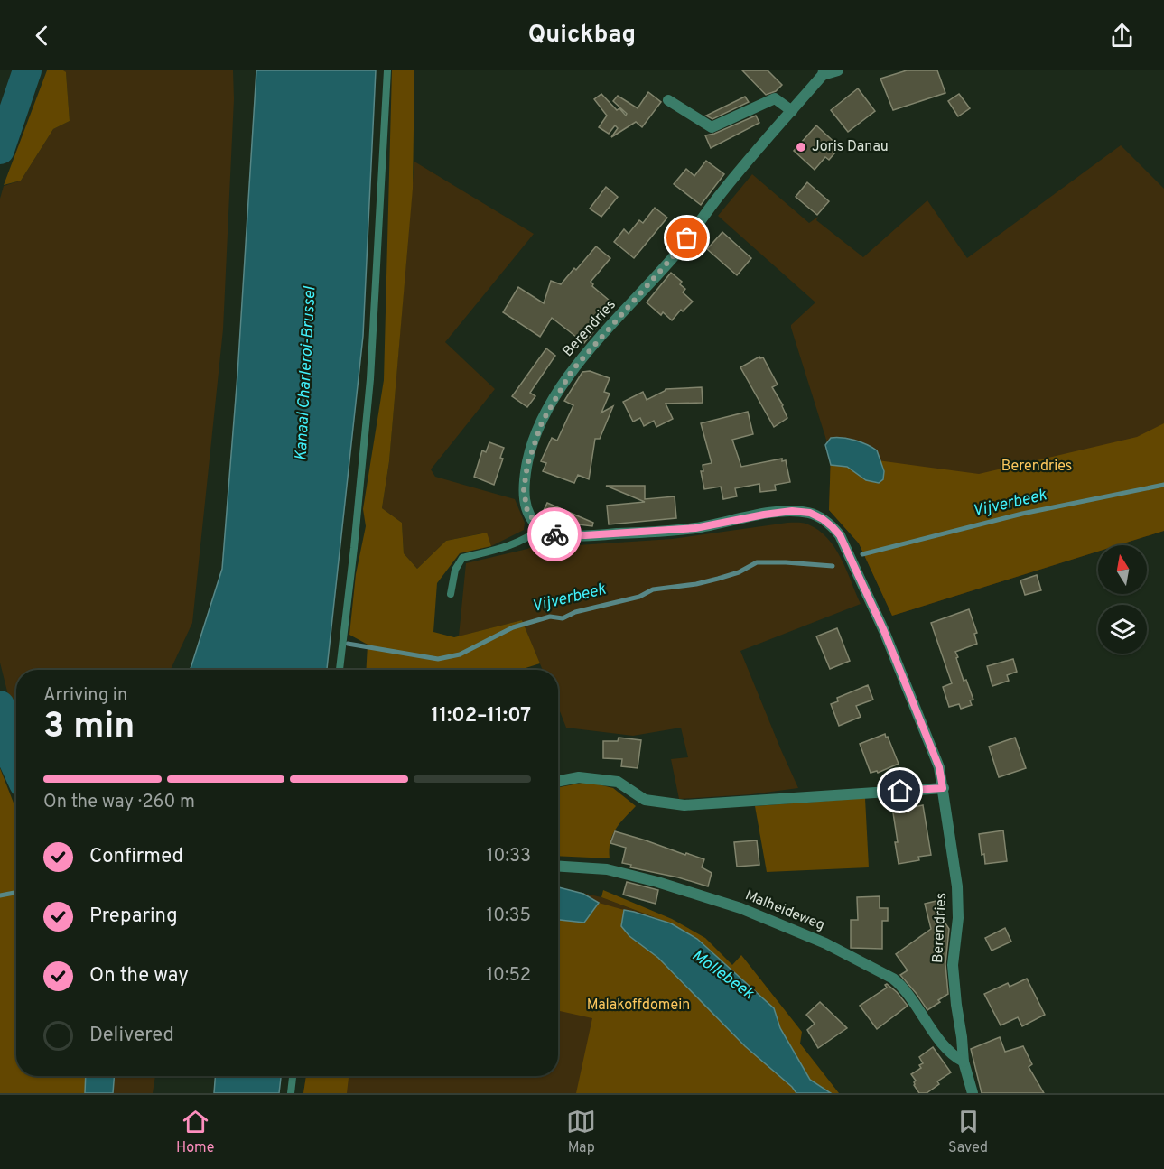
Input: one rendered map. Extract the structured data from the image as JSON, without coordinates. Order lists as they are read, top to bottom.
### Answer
{
  "streets": {
    "street": ["Berendries", "Malheideweg"]
  },
  "crossings": [
    ["Berendries", "Malheideweg"]
  ],
  "water": ["Kanaal Charleroi-Brussel", "Vijverbeek", "Mollebeek"],
  "parks": ["Berendries", "Malakoffdomein"],
  "places": ["Joris Danau"],
  "north": "top",
  "page": {
    "header": "Quickbag",
    "heading": ["3 min", "Arriving in", "11:02–11:07"],
    "bar": "On the way · 260 m",
    "list": [
      ["Confirmed", "10:33"],
      ["Preparing", "10:35"],
      ["On the way", "10:52"],
      "Delivered"
    ],
    "tabs": ["Home", "Map", "Saved"]
  }
}
